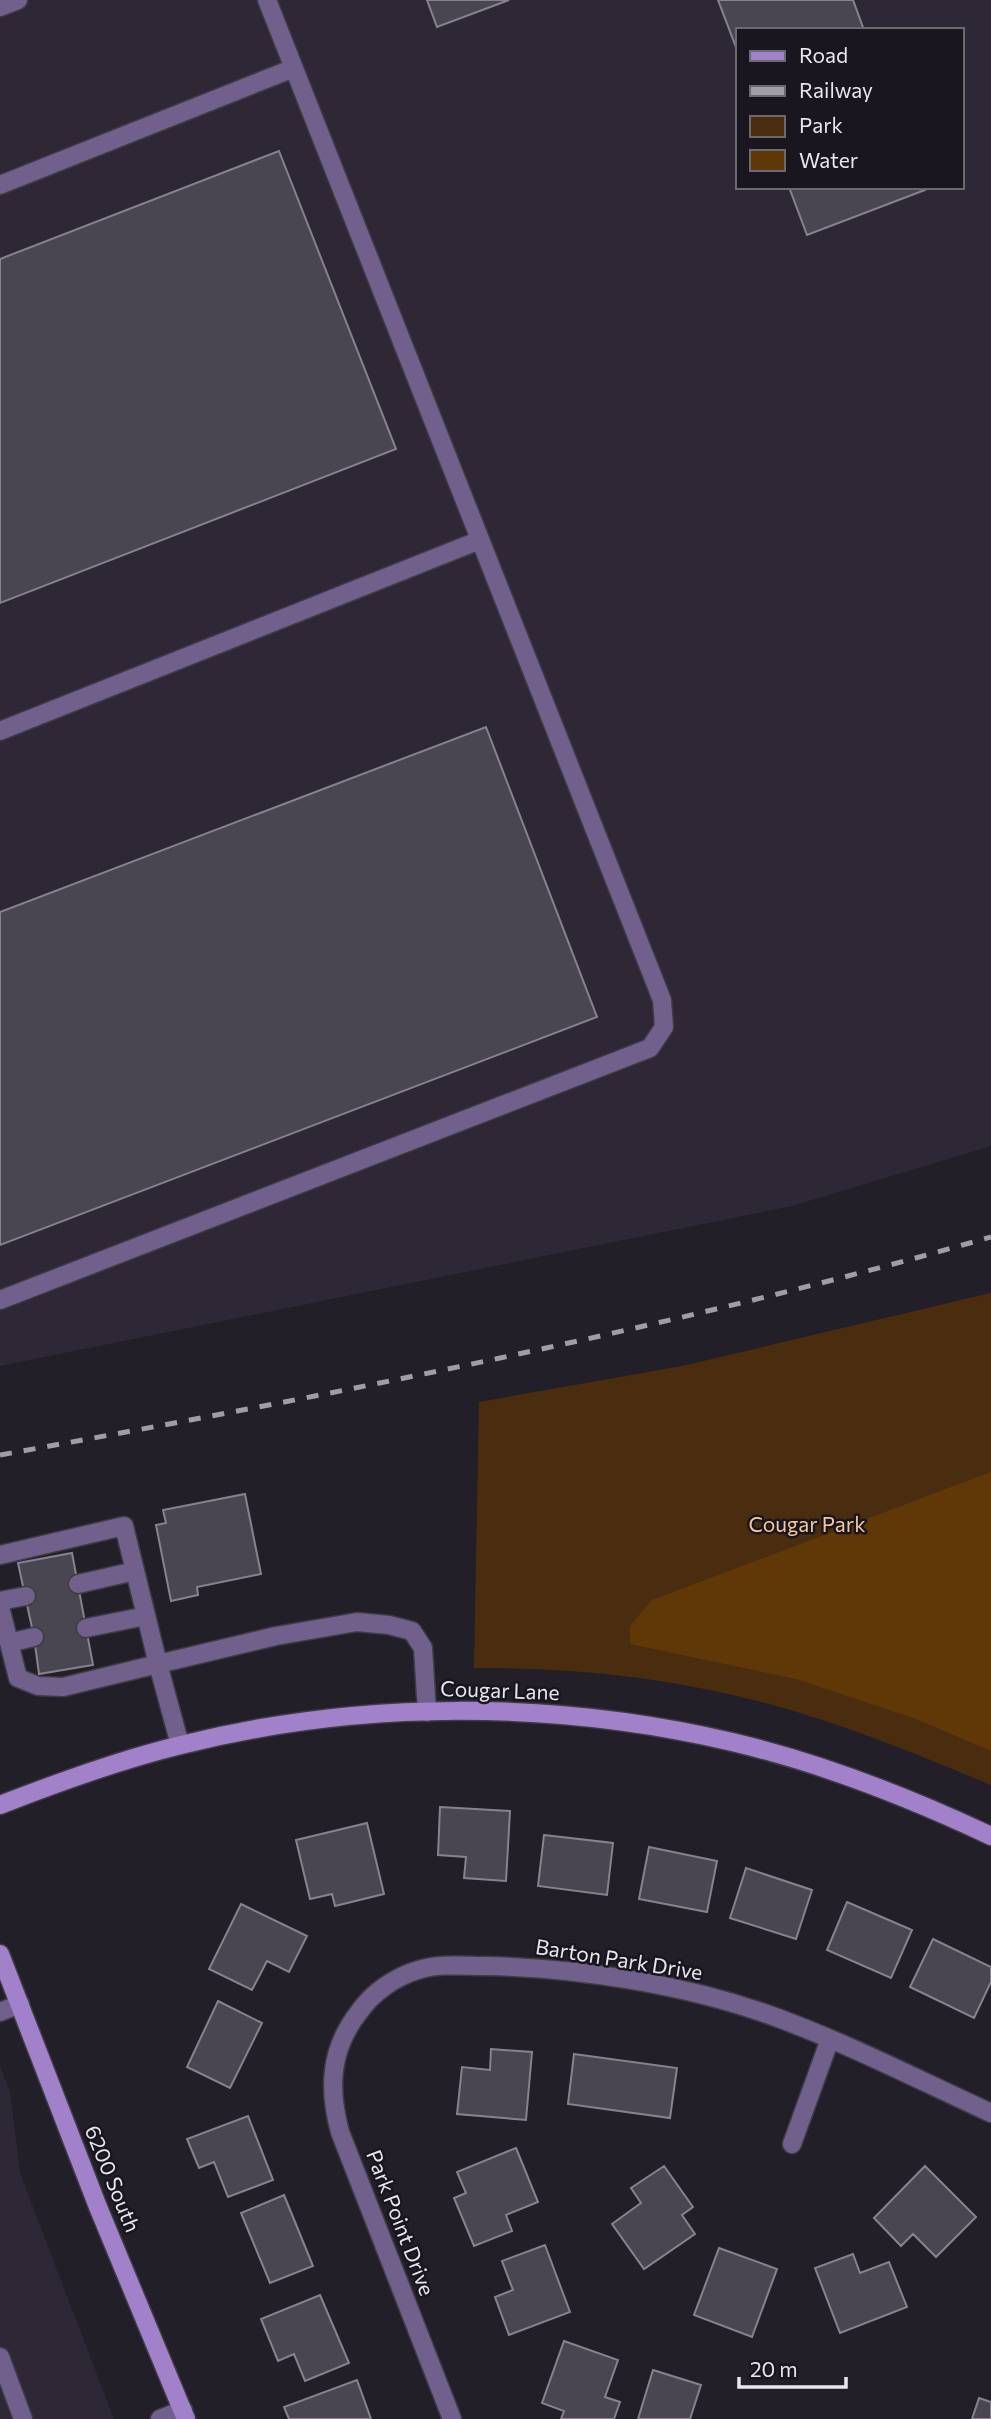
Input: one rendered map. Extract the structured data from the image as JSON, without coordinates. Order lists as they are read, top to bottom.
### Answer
{
  "streets": {
    "main road": ["Cougar Lane", "6200 South"],
    "street": ["Barton Park Drive", "Park Point Drive"]
  },
  "crossings": [
    ["Barton Park Drive", "Park Point Drive"]
  ],
  "parks": ["Cougar Park"],
  "legend": [
    "Road",
    "Railway",
    "Park",
    "Water"
  ],
  "scale_bar": "20 m"
}
